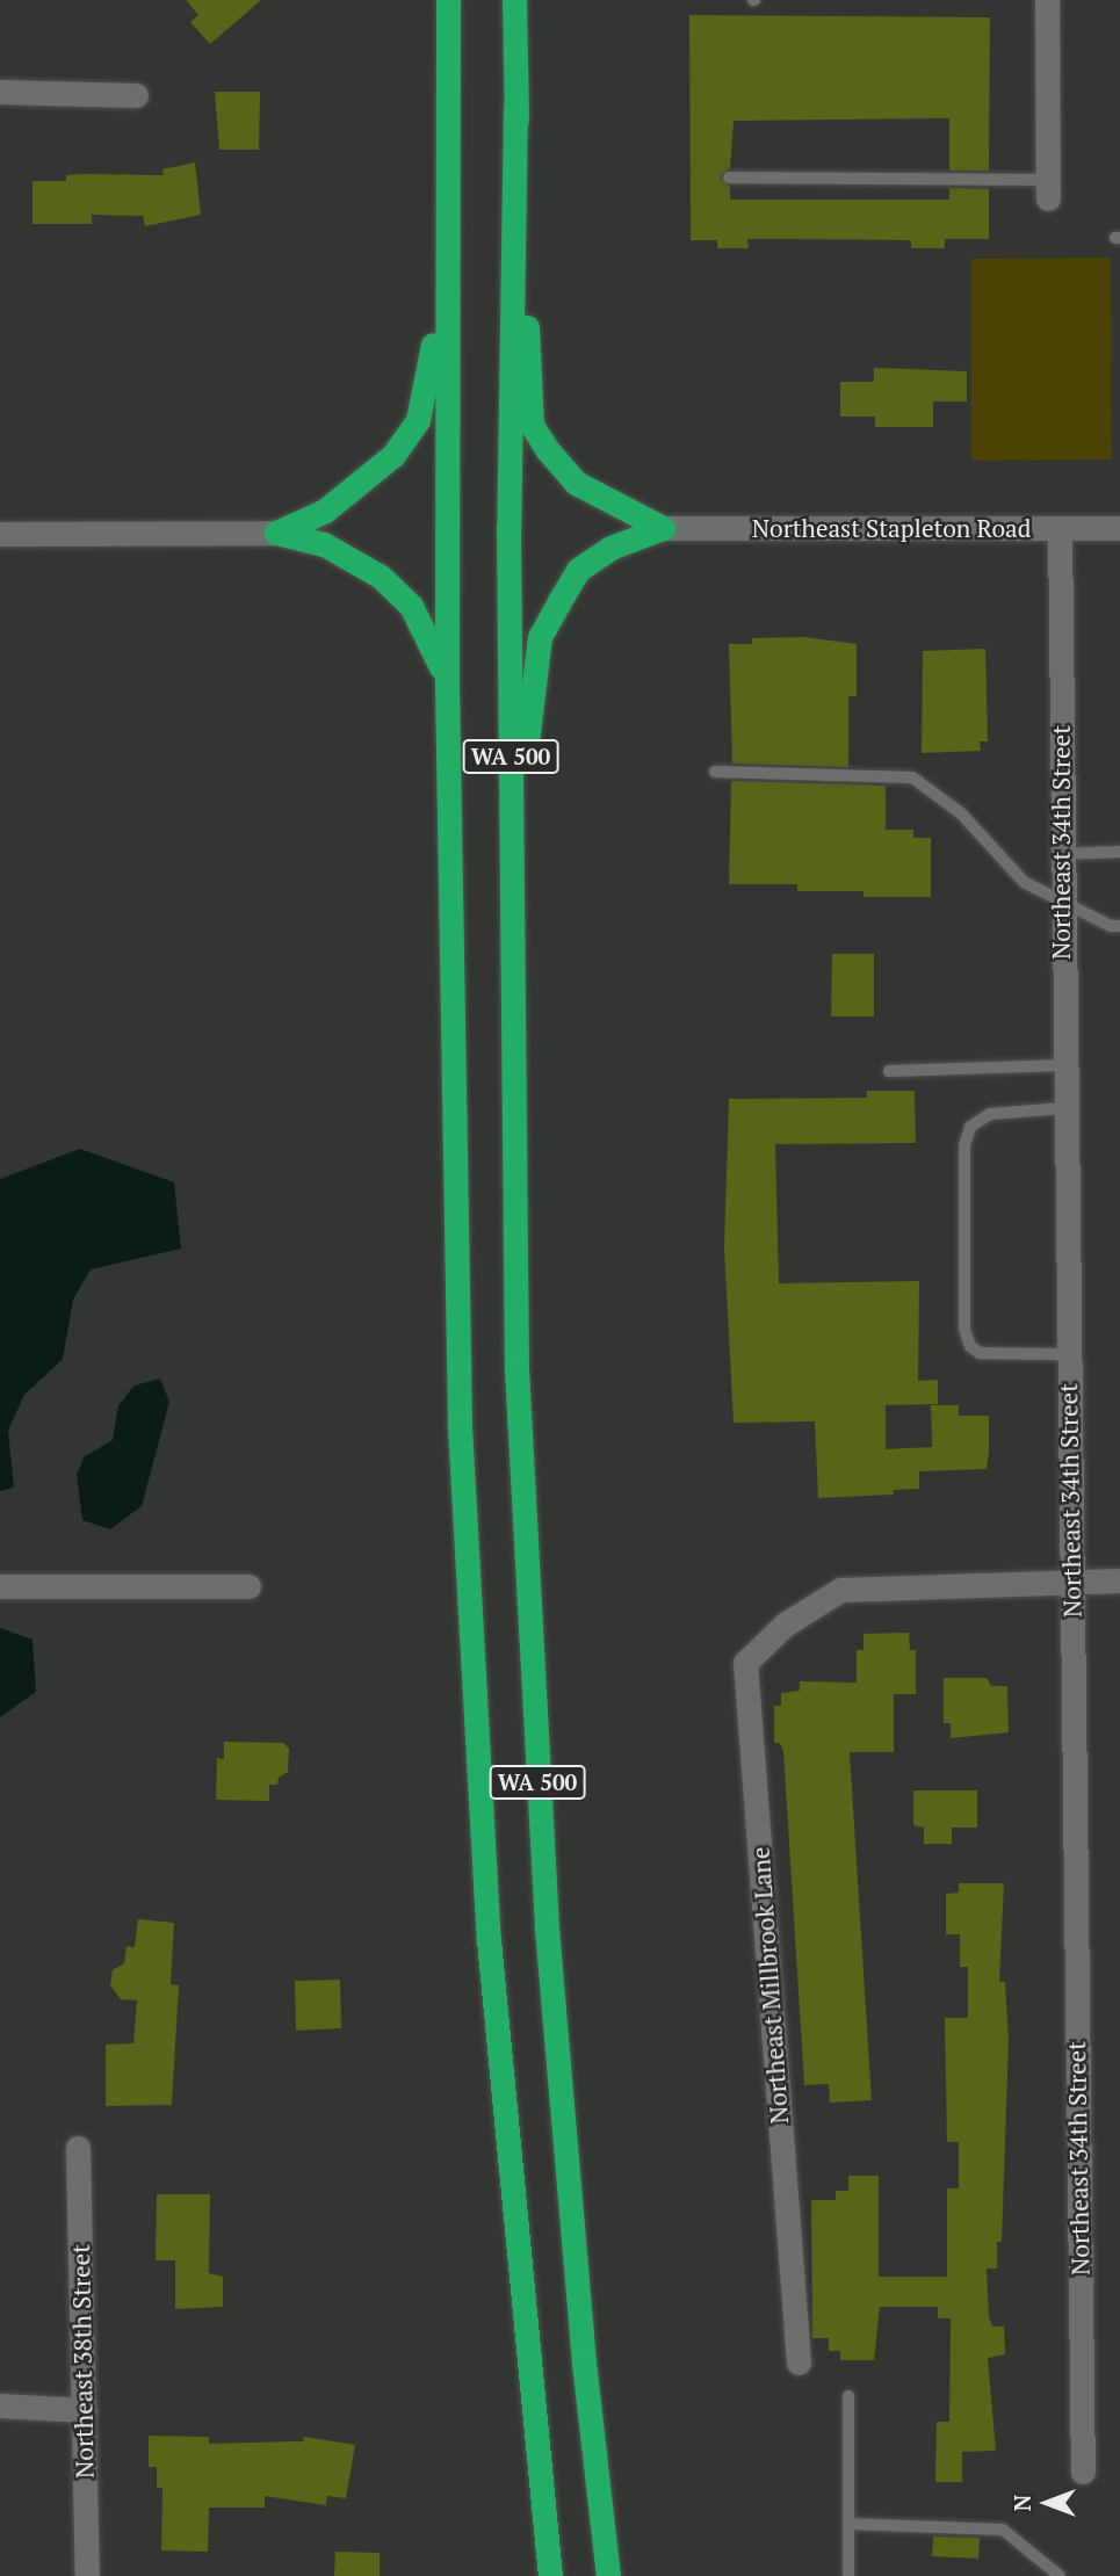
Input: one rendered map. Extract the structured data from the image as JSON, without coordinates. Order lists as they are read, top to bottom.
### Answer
{
  "streets": {
    "highway": ["WA 500"],
    "street": [
      "Northeast Stapleton Road",
      "Northeast 34th Street",
      "Northeast Millbrook Lane",
      "Northeast 38th Street"
    ]
  },
  "crossings": [
    ["Northeast Stapleton Road", "Northeast 34th Street"],
    ["Northeast 34th Street", "Northeast Millbrook Lane"]
  ],
  "north": "left"
}
